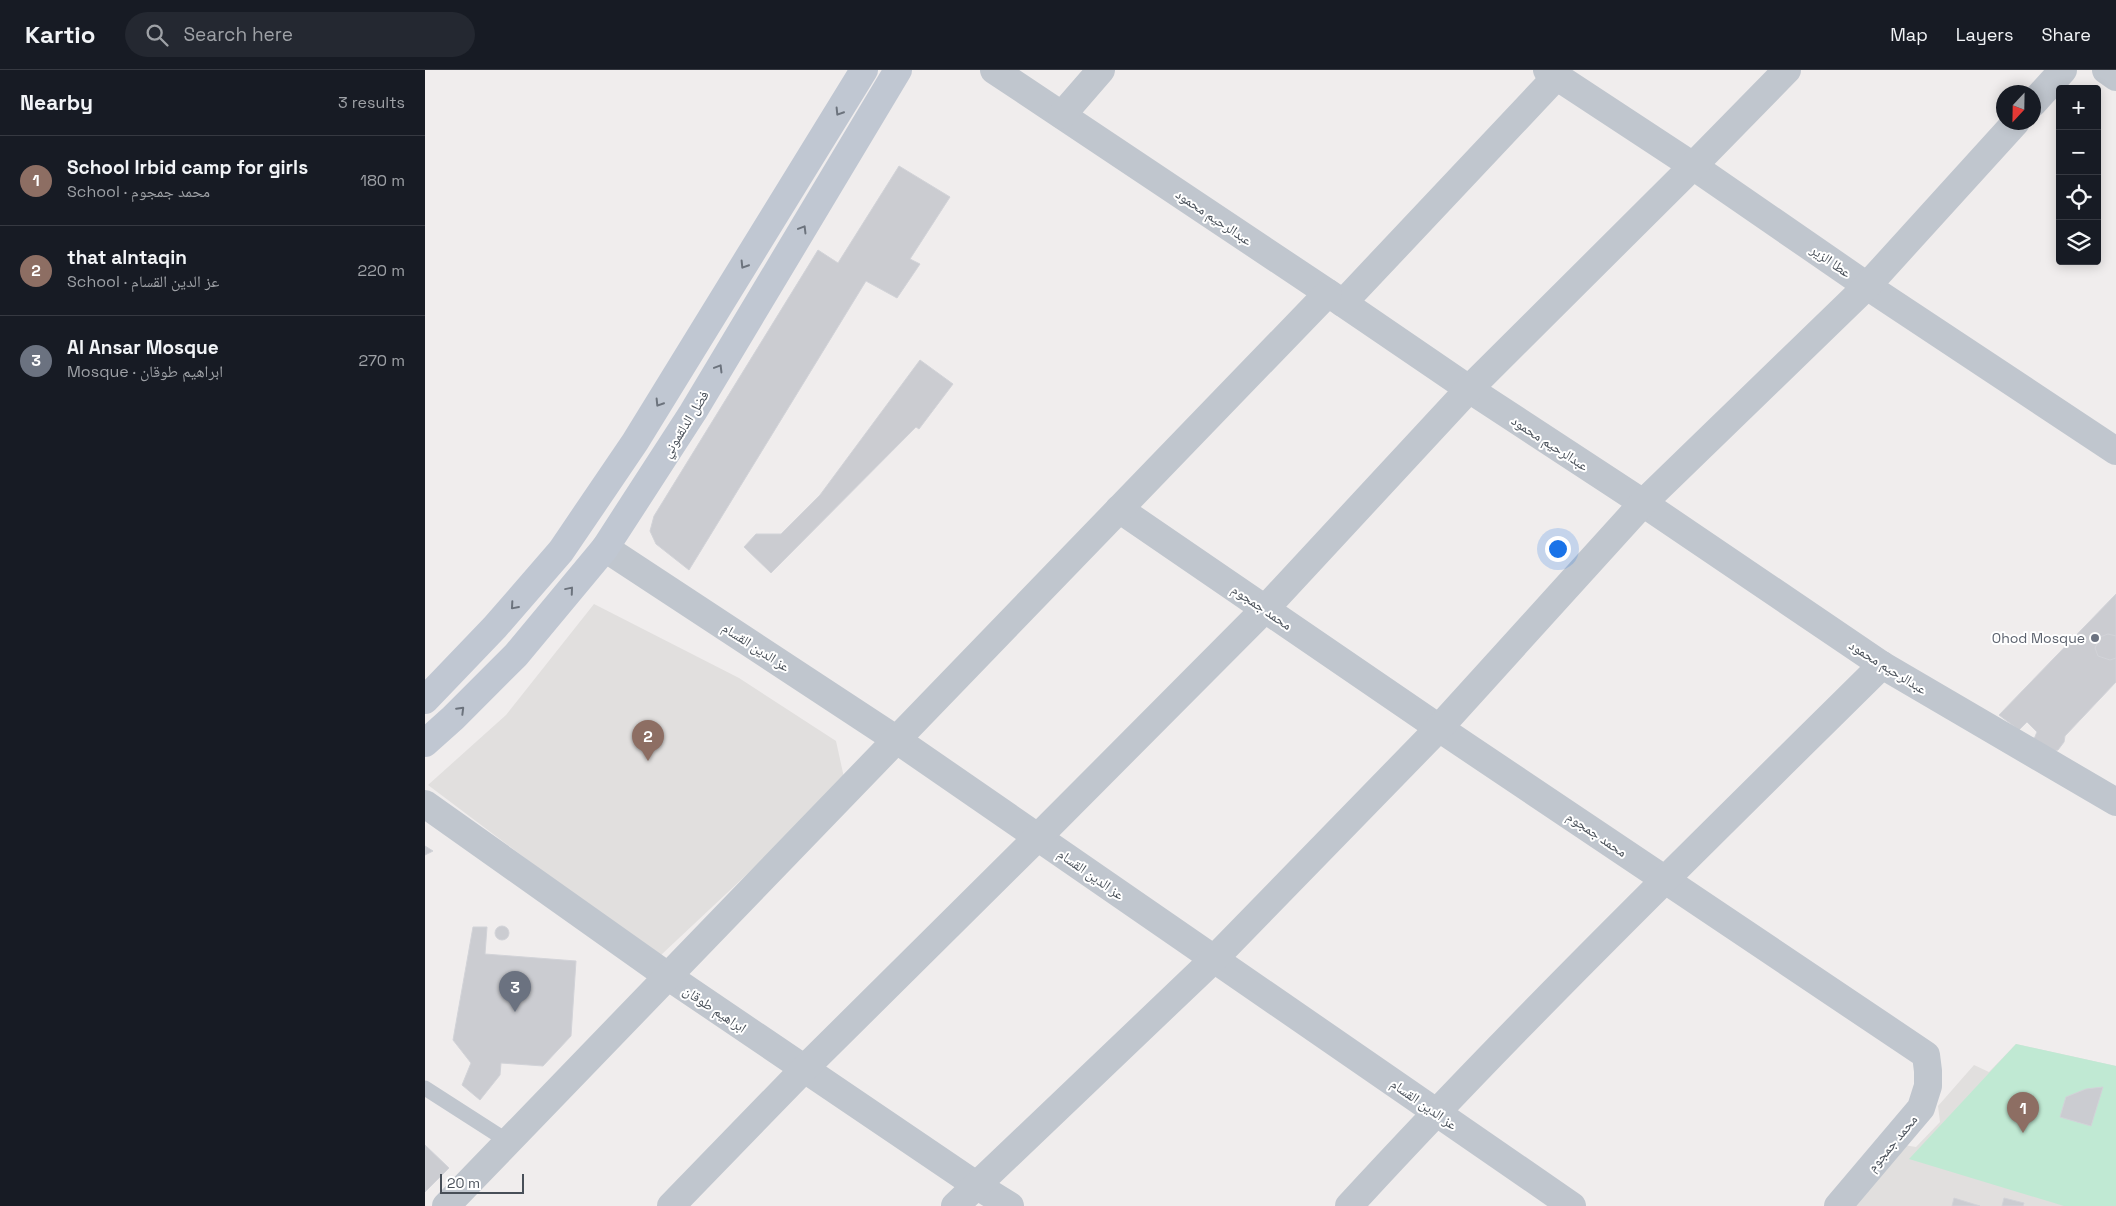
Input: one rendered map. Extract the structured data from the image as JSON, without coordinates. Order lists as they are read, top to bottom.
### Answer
{
  "streets": {
    "main road": ["فضل الدلقموني"],
    "street": [
      "عبدالرحيم محمود",
      "عطا الزير",
      "محمد جمجوم",
      "عز الدين القسام",
      "ابراهيم طوقان"
    ]
  },
  "crossings": [
    ["فضل الدلقموني", "عز الدين القسام"]
  ],
  "places": ["Ohod Mosque"],
  "scale_bar": "20 m",
  "north": "bottom",
  "page": {
    "header": "Kartio",
    "search": "Search here",
    "nav": ["Map", "Layers", "Share"],
    "heading": ["Nearby", "3 results"],
    "map_buttons": ["+", "−"],
    "list": [
      {
        "mark": "1",
        "name": "School Irbid camp for girls",
        "note": "School · محمد جمجوم",
        "value": "180 m"
      },
      {
        "mark": "2",
        "name": "that alntaqin",
        "note": "School · عز الدين القسام",
        "value": "220 m"
      },
      {
        "mark": "3",
        "name": "Al Ansar Mosque",
        "note": "Mosque · ابراهيم طوقان",
        "value": "270 m"
      }
    ],
    "pins": ["2", "3", "1"],
    "scale": "20 m"
  }
}
